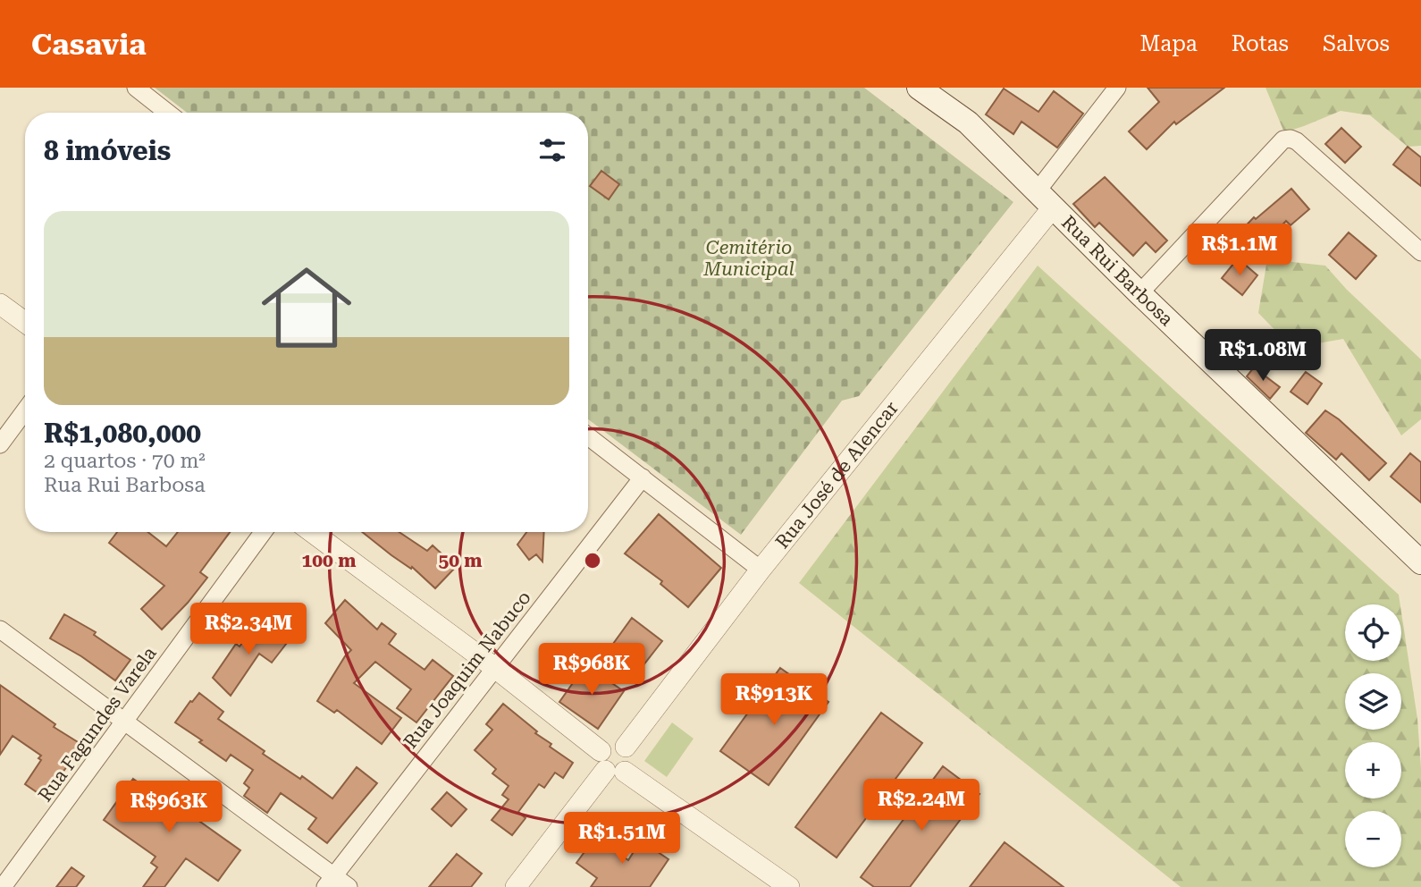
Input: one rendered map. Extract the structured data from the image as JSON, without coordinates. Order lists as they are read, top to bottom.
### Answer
{
  "streets": {
    "main road": ["Rua Rui Barbosa"],
    "street": ["Rua José de Alencar", "Rua Joaquim Nabuco", "Rua Fagundes Varela"]
  },
  "crossings": [
    ["Rua Rui Barbosa", "Rua José de Alencar"]
  ],
  "parks": ["Cemitério Municipal"],
  "page": {
    "header": "Casavia",
    "nav": ["Mapa", "Rotas", "Salvos"],
    "heading": "8 imóveis",
    "list": [
      {
        "name": "R$1,080,000",
        "note": "2 quartos · 70 m² · Rua Rui Barbosa"
      }
    ],
    "price": [
      "R$1.1M",
      "R$1.08M",
      "R$2.34M",
      "R$968K",
      "R$913K",
      "R$2.24M",
      "R$963K",
      "R$1.51M"
    ],
    "map_buttons": ["+", "−"]
  },
  "rings": ["100 m", "50 m"]
}
